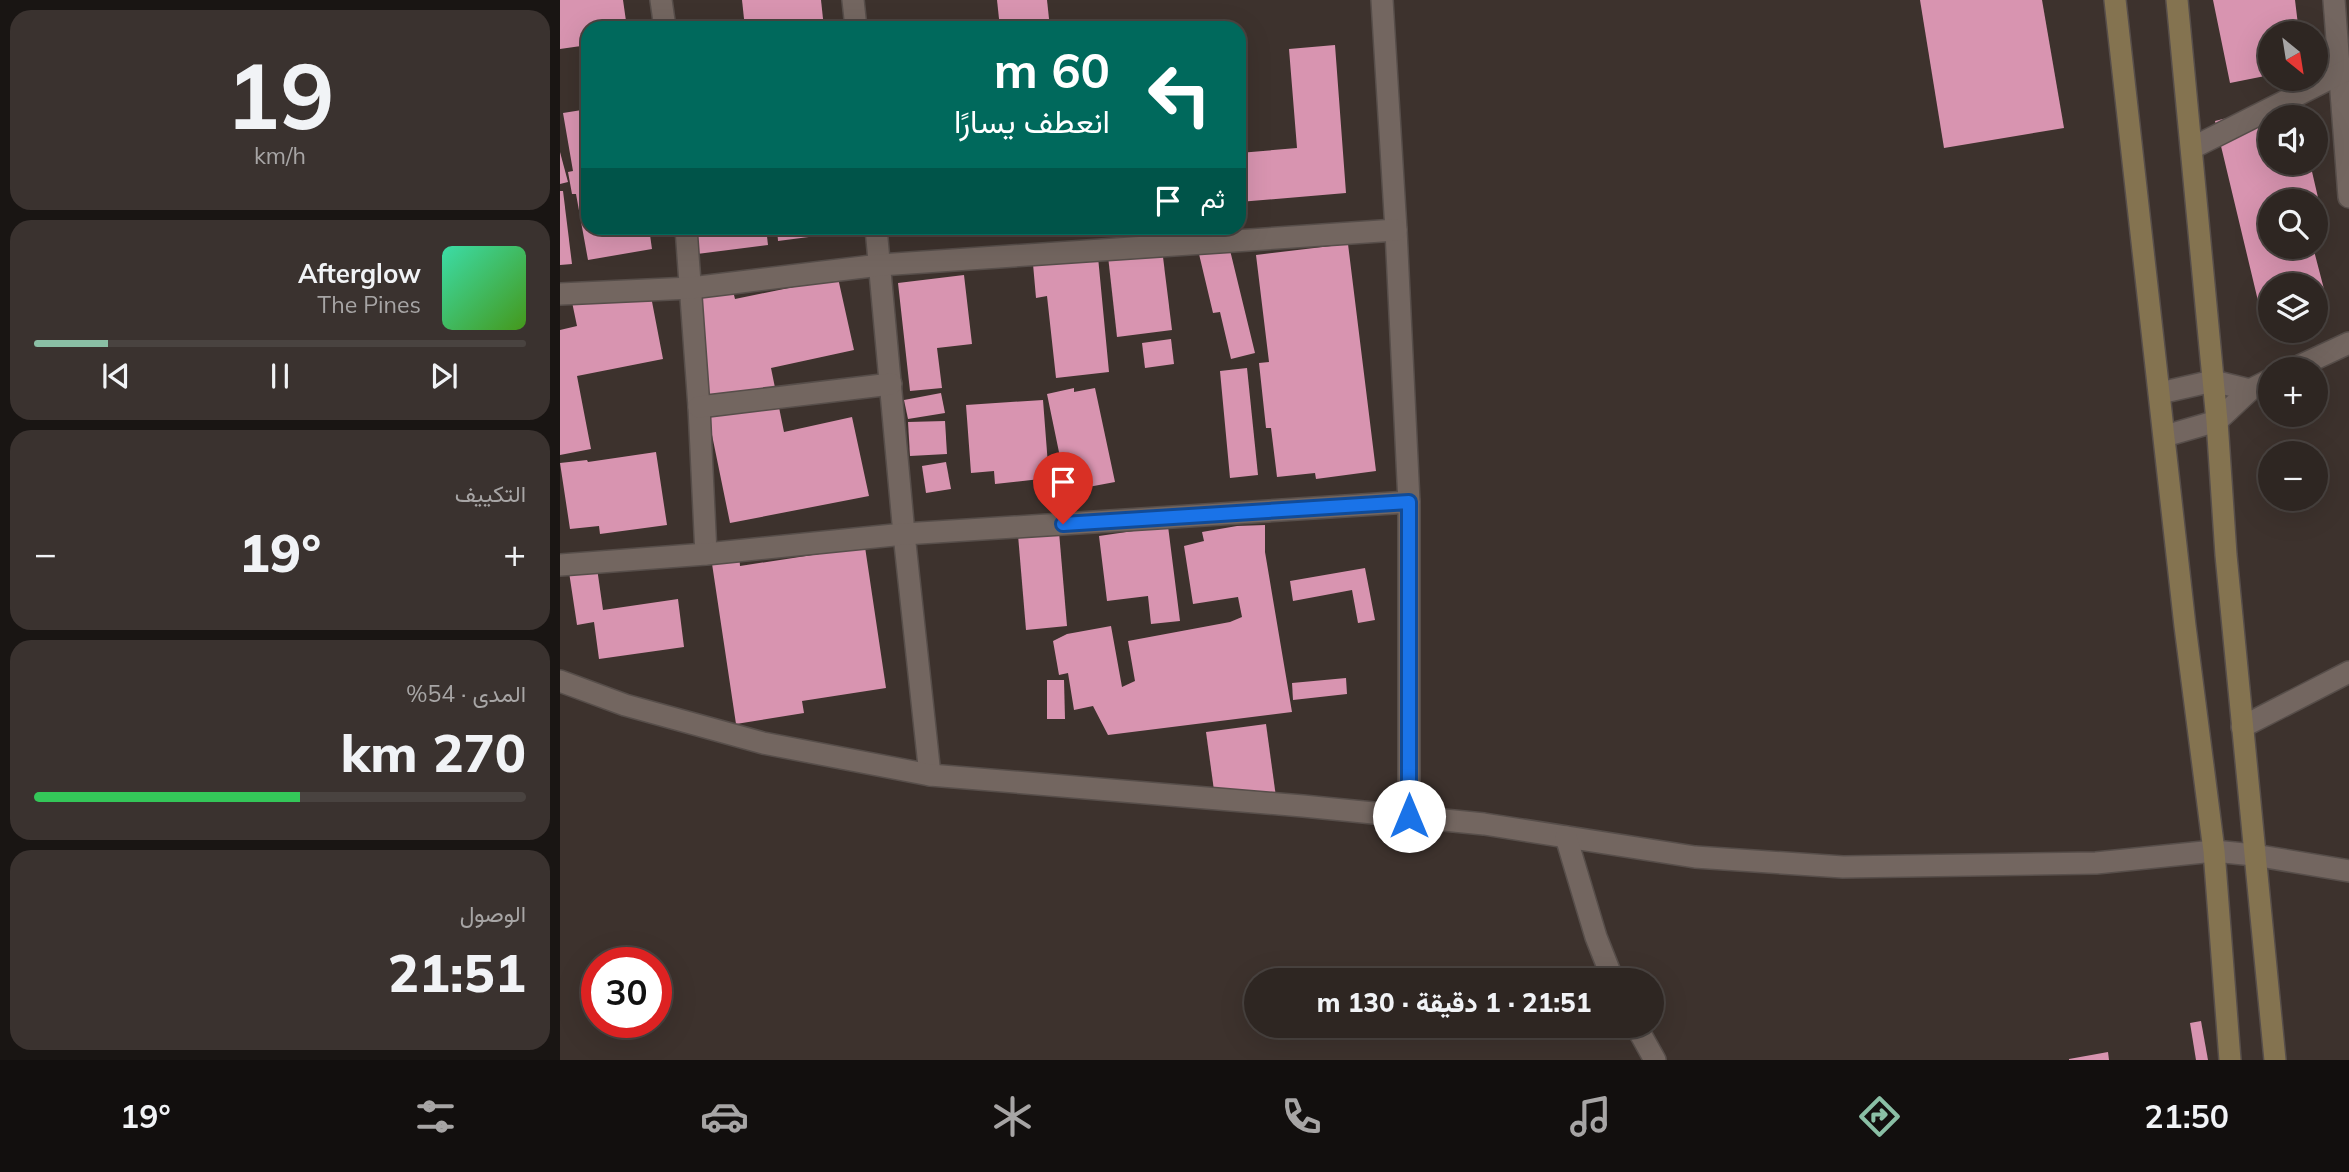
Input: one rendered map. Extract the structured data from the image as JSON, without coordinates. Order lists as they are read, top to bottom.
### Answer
{
  "north": "bottom right",
  "page": {
    "tile": [
      ["19", "km/h"],
      "التكييف",
      ["المدى · 54%", "270 km"],
      ["الوصول", "21:51"]
    ],
    "map_buttons": ["+", "−"],
    "turn": ["60 m", "انعطف يسارًا"],
    "then": "ثم",
    "song": ["Afterglow", "The Pines"],
    "heat": ["−", "19°", "+"],
    "limit": "30",
    "trip": "21:51 · 1 دقيقة · 130 m",
    "tabs": ["21:50", "19°"]
  }
}
